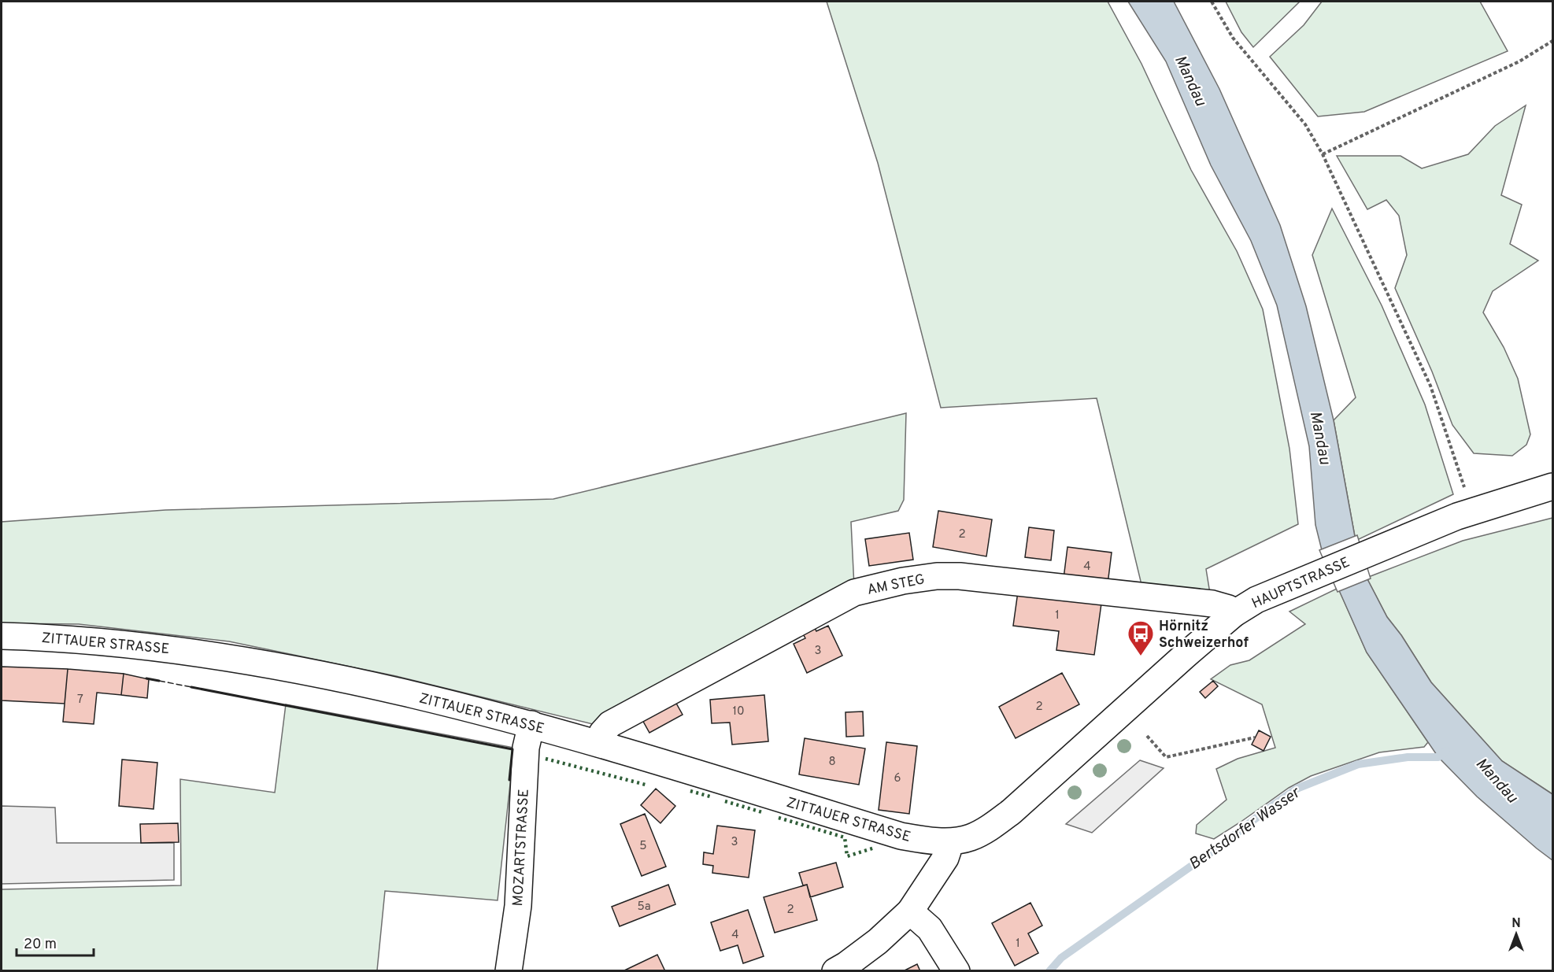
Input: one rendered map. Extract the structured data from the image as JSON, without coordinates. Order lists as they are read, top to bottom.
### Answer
{
  "streets": {
    "main road": [
      "HAUPTSTRASSE",
      "AM STEG",
      "ZITTAUER STRASSE",
      "MOZARTSTRASSE"
    ]
  },
  "crossings": [
    ["HAUPTSTRASSE", "AM STEG"],
    ["HAUPTSTRASSE", "ZITTAUER STRASSE"],
    ["AM STEG", "ZITTAUER STRASSE"],
    ["ZITTAUER STRASSE", "MOZARTSTRASSE"]
  ],
  "water": ["Mandau", "Bertsdorfer Wasser"],
  "places": {
    "bus stop": ["Hörnitz Schweizerhof"]
  },
  "house_numbers": [
    "2",
    "4",
    "1",
    "3",
    "7",
    "2",
    "10",
    "8",
    "6",
    "3",
    "5",
    "5a",
    "2",
    "4",
    "1"
  ],
  "scale_bar": "20 m",
  "north": "top"
}
